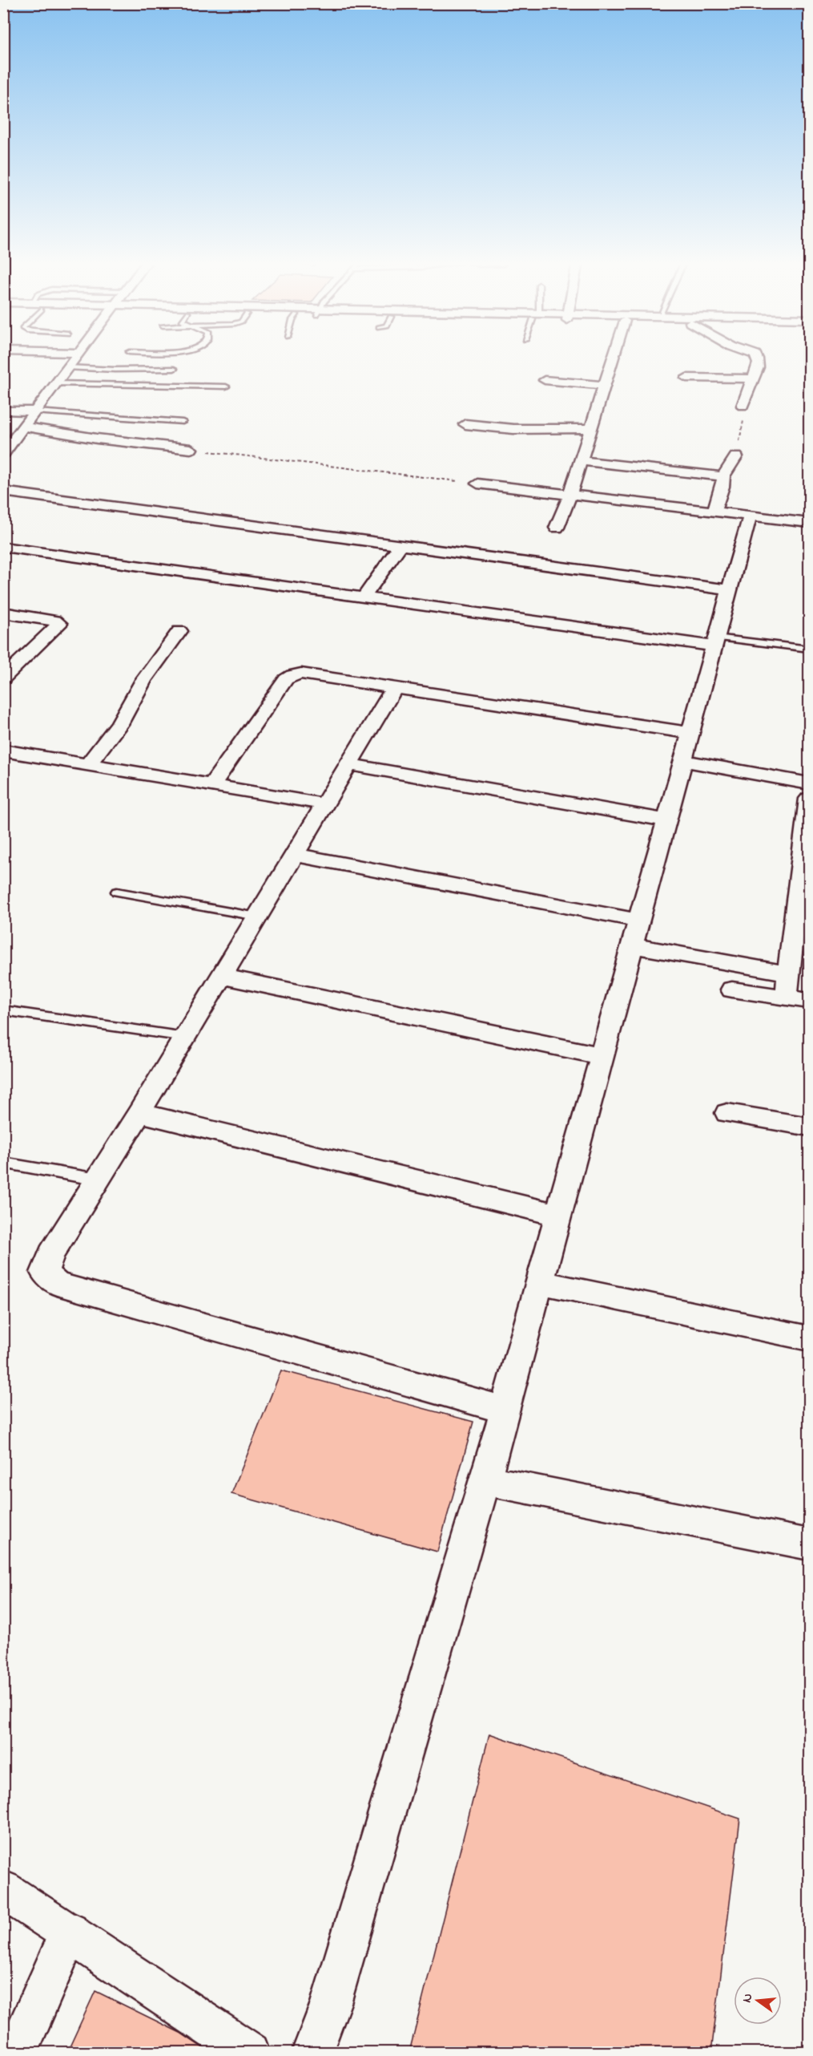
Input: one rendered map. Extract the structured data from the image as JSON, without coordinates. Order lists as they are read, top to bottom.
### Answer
{
  "north": "left"
}
